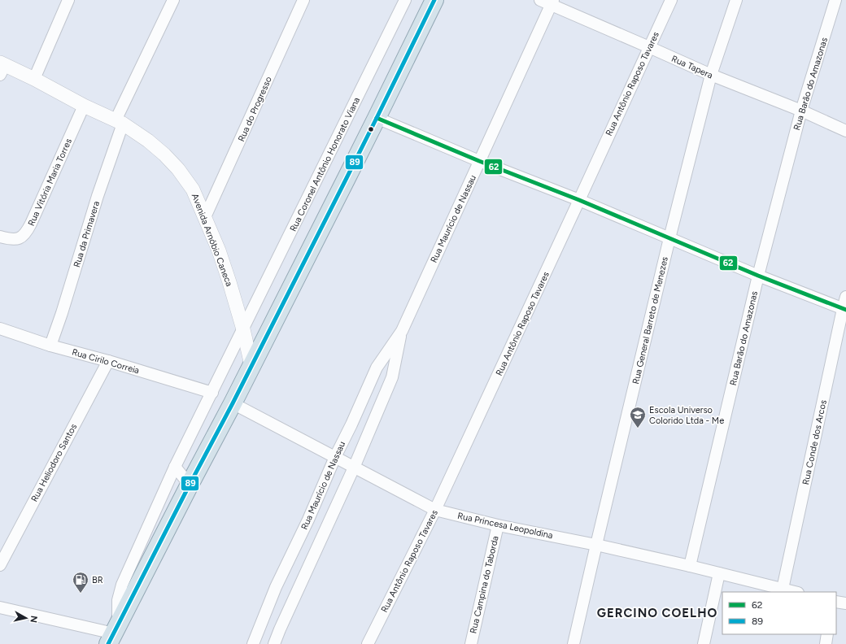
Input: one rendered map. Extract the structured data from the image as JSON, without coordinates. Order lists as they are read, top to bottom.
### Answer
{
  "streets": {
    "street": [
      "Rua Tapera",
      "Rua Antônio Raposo Tavares",
      "Rua Barão do Amazonas",
      "Rua do Progresso",
      "Rua Coronel Antônio Honorato Viana",
      "Rua Vitória Maria Torres",
      "Rua Maurício de Nassau",
      "Rua da Primavera",
      "Avenida Arnóbio Caneca",
      "Rua General Barreto de Menezes",
      "Rua Cirilo Correia",
      "Rua Conde dos Arcos",
      "Rua Heliodoro Santos",
      "Rua Princesa Leopoldina",
      "Rua Campina do Taborda"
    ]
  },
  "crossings": [
    ["Rua Tapera", "Rua Antônio Raposo Tavares"],
    ["Rua Tapera", "Rua Barão do Amazonas"],
    ["Rua Tapera", "Rua Maurício de Nassau"],
    ["Rua Tapera", "Rua General Barreto de Menezes"],
    ["Rua Antônio Raposo Tavares", "Rua Princesa Leopoldina"],
    ["Rua Barão do Amazonas", "Rua Princesa Leopoldina"],
    ["Rua do Progresso", "Avenida Arnóbio Caneca"],
    ["Rua Coronel Antônio Honorato Viana", "Avenida Arnóbio Caneca"],
    ["Rua Coronel Antônio Honorato Viana", "Rua Cirilo Correia"],
    ["Rua Vitória Maria Torres", "Avenida Arnóbio Caneca"],
    ["Rua Maurício de Nassau", "Rua Princesa Leopoldina"],
    ["Rua da Primavera", "Avenida Arnóbio Caneca"],
    ["Rua da Primavera", "Rua Cirilo Correia"],
    ["Rua General Barreto de Menezes", "Rua Princesa Leopoldina"],
    ["Rua Cirilo Correia", "Rua Heliodoro Santos"],
    ["Rua Conde dos Arcos", "Rua Princesa Leopoldina"],
    ["Rua Princesa Leopoldina", "Rua Campina do Taborda"]
  ],
  "districts": ["GERCINO COELHO"],
  "places": {
    "school or university": ["Escola Universo Colorido Ltda - Me"],
    "fuel station": ["BR"]
  },
  "lines": ["transit line 89", "transit line 62"],
  "legend": ["62", "89"],
  "north": "right"
}
